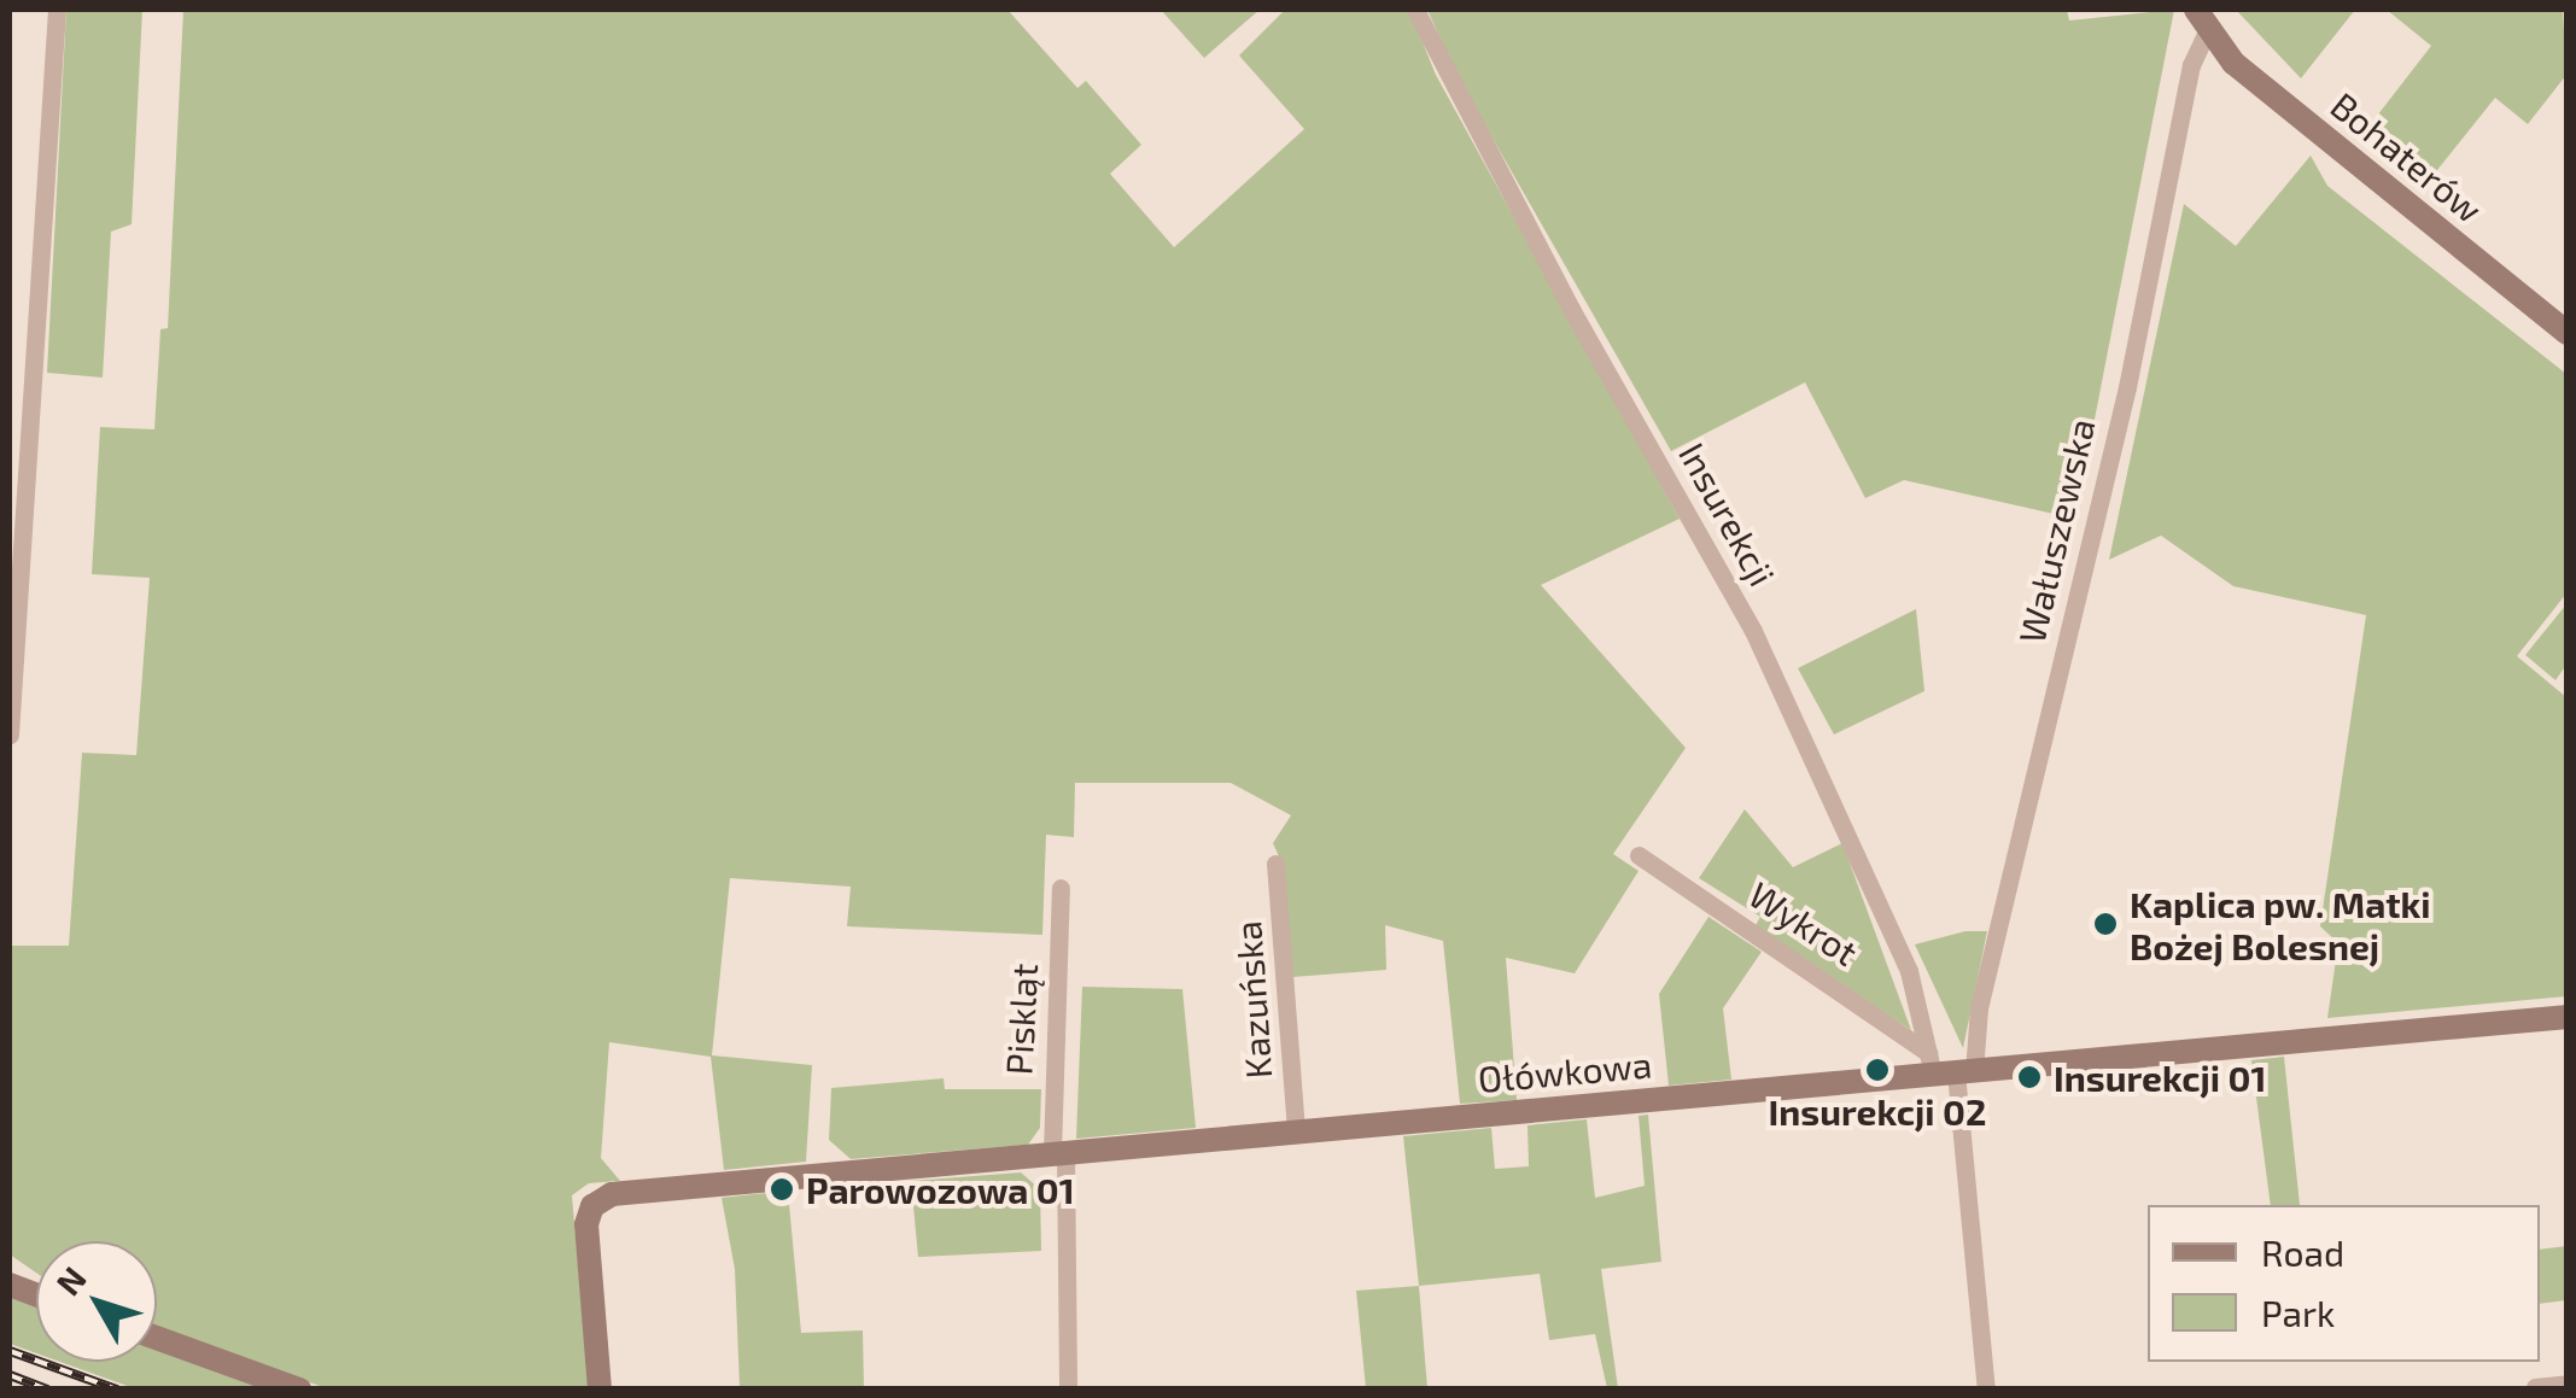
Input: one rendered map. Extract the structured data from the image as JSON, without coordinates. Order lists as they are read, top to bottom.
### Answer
{
  "streets": {
    "street": [
      "Bohaterów",
      "Insurekcji",
      "Wałuszewska",
      "Wykrot",
      "Kazuńska",
      "Piskląt",
      "Ołówkowa"
    ]
  },
  "crossings": [
    ["Bohaterów", "Wałuszewska"],
    ["Insurekcji", "Wałuszewska"],
    ["Insurekcji", "Wykrot"],
    ["Insurekcji", "Ołówkowa"],
    ["Wałuszewska", "Wykrot"],
    ["Wałuszewska", "Ołówkowa"],
    ["Wykrot", "Ołówkowa"],
    ["Kazuńska", "Ołówkowa"],
    ["Piskląt", "Ołówkowa"]
  ],
  "places": [
    "Kaplica pw. Matki Bożej Bolesnej",
    "Insurekcji 02",
    "Insurekcji 01",
    "Parowozowa 01"
  ],
  "legend": ["Road", "Park"],
  "north": "top left"
}
